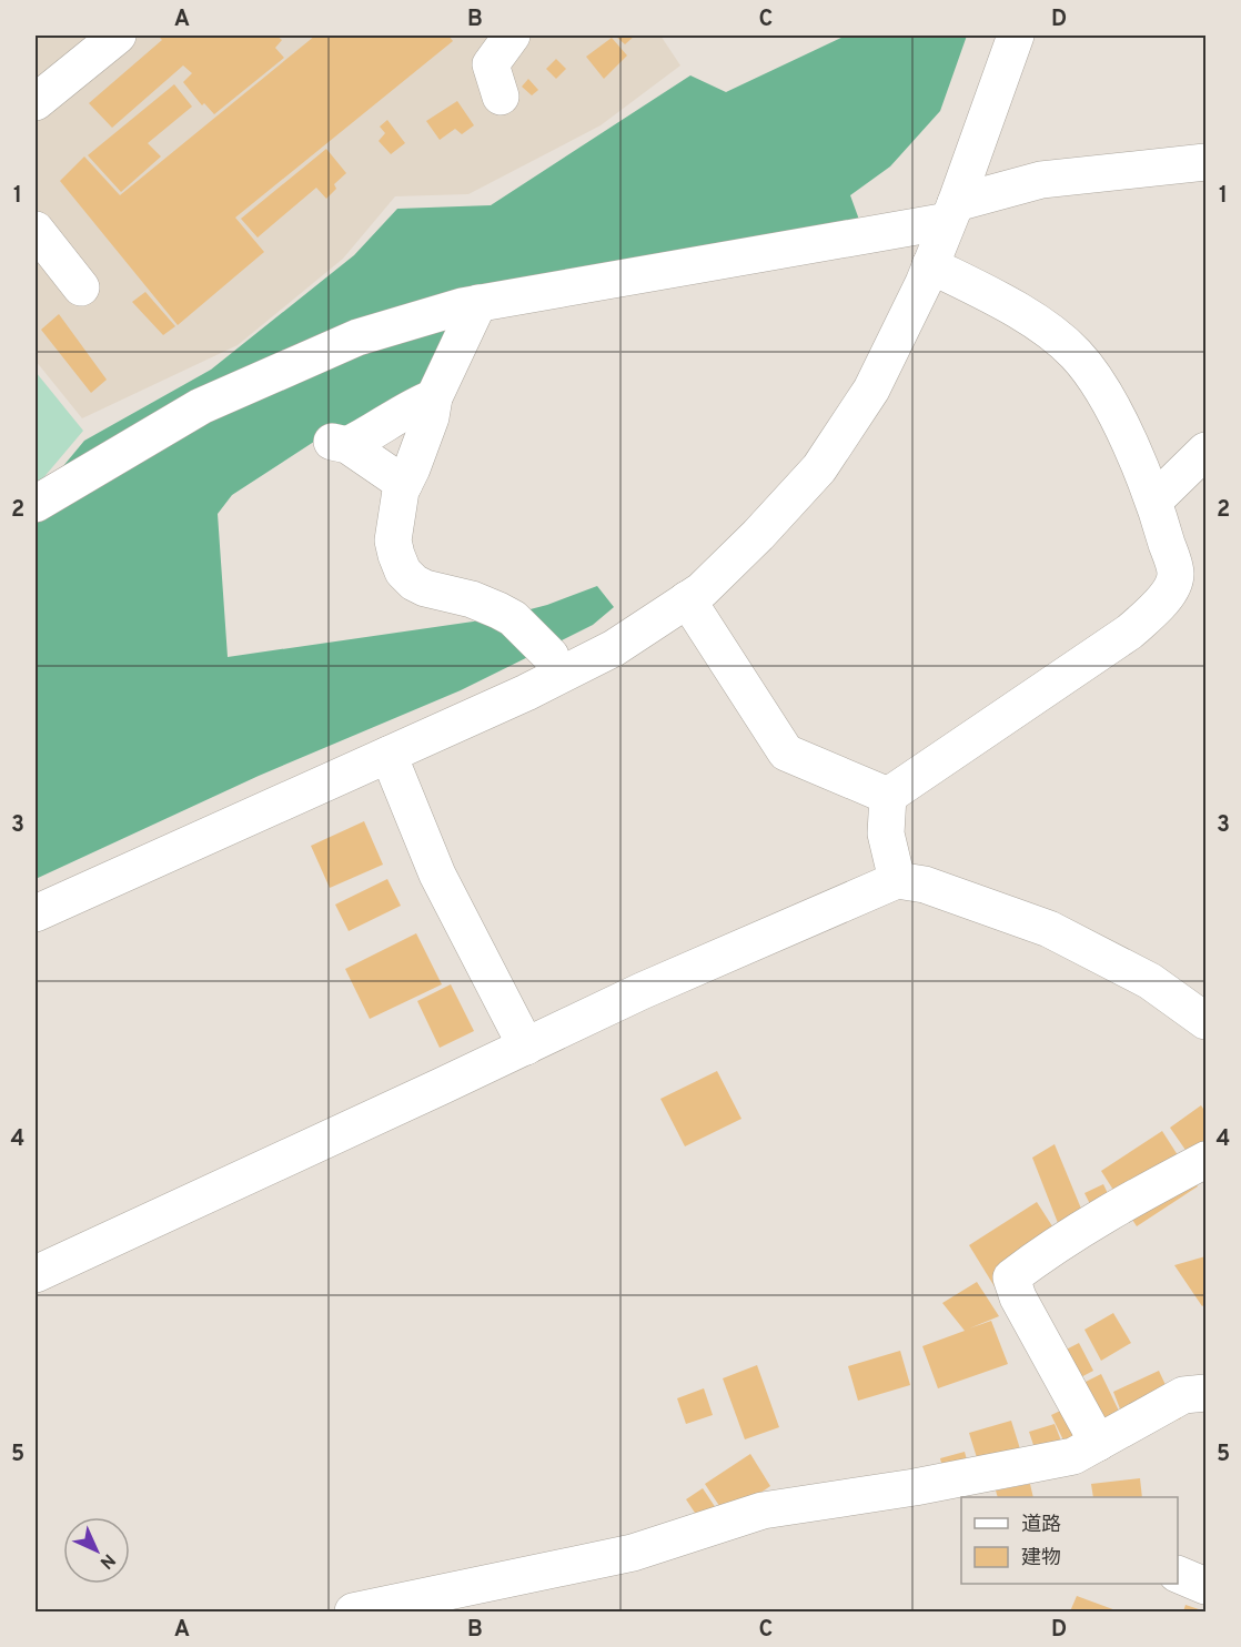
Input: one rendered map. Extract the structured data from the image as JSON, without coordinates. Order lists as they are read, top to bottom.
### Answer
{
  "legend": ["道路", "建物"],
  "north": "bottom right",
  "grid": {
    "columns": [
      "A",
      "B",
      "C",
      "D"
    ],
    "rows": [
      "1",
      "2",
      "3",
      "4",
      "5"
    ]
  }
}
